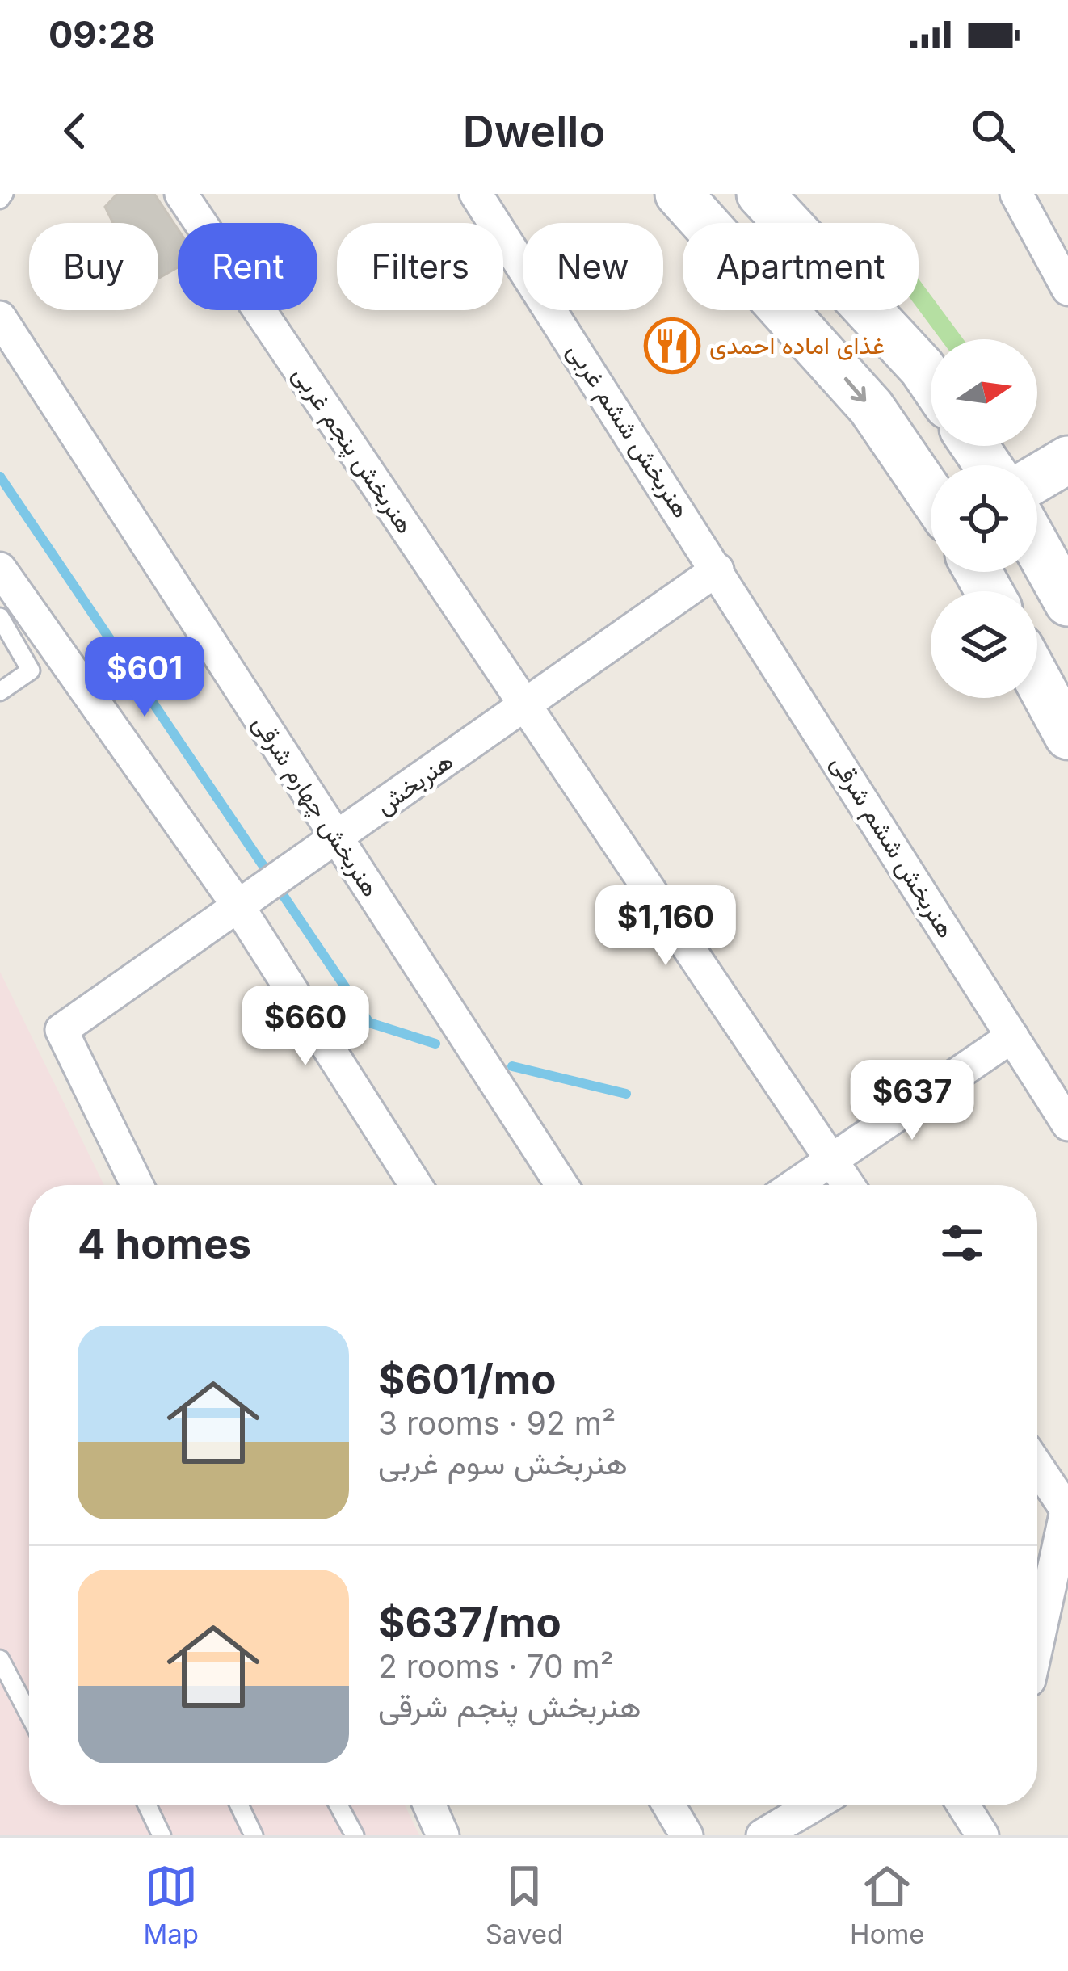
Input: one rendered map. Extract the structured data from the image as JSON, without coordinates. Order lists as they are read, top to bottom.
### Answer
{
  "streets": {
    "street": [
      "هنربخش ششم غربی",
      "هنربخش پنجم غربی",
      "هنربخش",
      "هنربخش چهارم شرقی",
      "هنربخش ششم شرقی"
    ]
  },
  "crossings": [
    ["هنربخش ششم غربی", "هنربخش"],
    ["هنربخش ششم غربی", "هنربخش ششم شرقی"],
    ["هنربخش پنجم غربی", "هنربخش"],
    ["هنربخش", "هنربخش چهارم شرقی"],
    ["هنربخش", "هنربخش ششم شرقی"]
  ],
  "places": {
    "restaurant": ["غذای اماده احمدی"]
  },
  "north": "right",
  "page": {
    "status": "09:28",
    "header": "Dwello",
    "chip": [
      "Buy",
      "Rent",
      "Filters",
      "New",
      "Apartment"
    ],
    "price": [
      "$601",
      "$1,160",
      "$660",
      "$637"
    ],
    "heading": "4 homes",
    "list": [
      {
        "name": "$601/mo",
        "note": "3 rooms · 92 m² · هنربخش سوم غربی"
      },
      {
        "name": "$637/mo",
        "note": "2 rooms · 70 m² · هنربخش پنجم شرقی"
      }
    ],
    "tabs": ["Map", "Saved", "Home"]
  }
}
